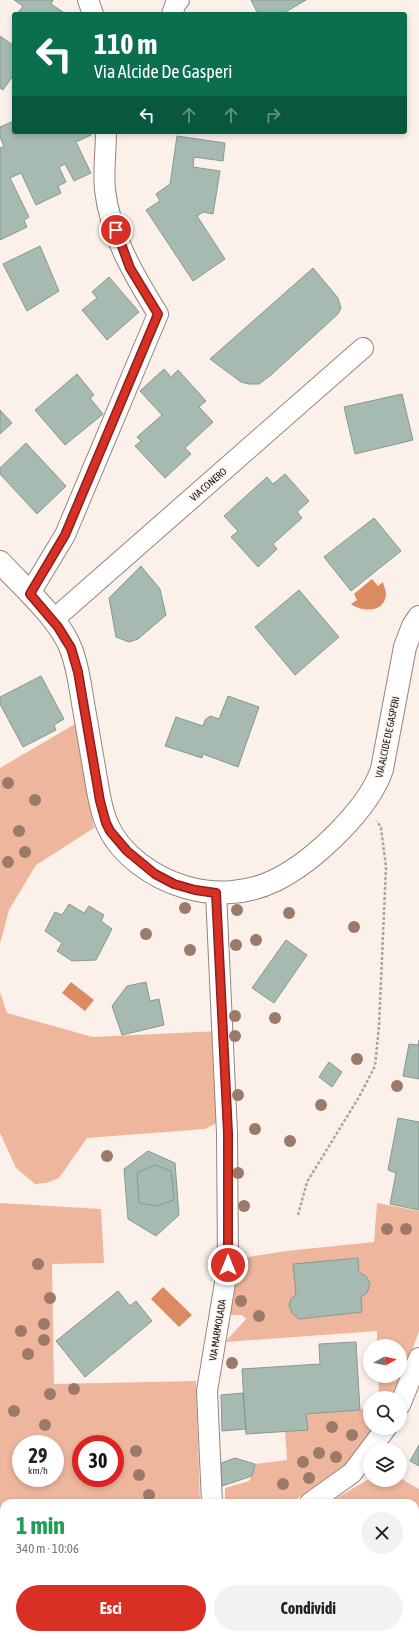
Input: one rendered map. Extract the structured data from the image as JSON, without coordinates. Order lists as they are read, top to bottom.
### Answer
{
  "streets": {
    "main road": ["VIA ALCIDE DE GASPERI"],
    "street": ["VIA CONERO", "VIA MARMOLADA"]
  },
  "crossings": [
    ["VIA CONERO", "VIA ALCIDE DE GASPERI"],
    ["VIA ALCIDE DE GASPERI", "VIA MARMOLADA"]
  ],
  "north": "right",
  "page": {
    "turn": ["110 m", "Via Alcide De Gasperi"],
    "speed": "29 km/h",
    "limit": "30",
    "heading": ["1 min", "340 m · 10:06"],
    "buttons": ["Esci", "Condividi"]
  }
}
